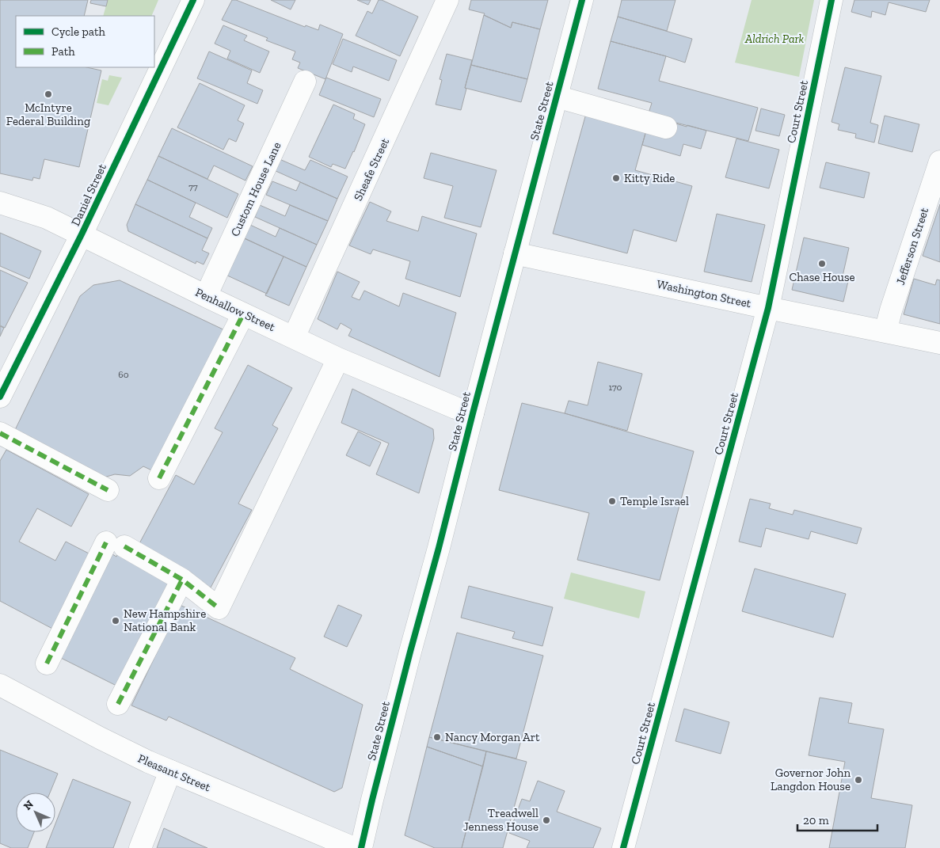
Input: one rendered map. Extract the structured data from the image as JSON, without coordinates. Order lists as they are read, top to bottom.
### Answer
{
  "streets": {
    "street": [
      "State Street",
      "Court Street",
      "Sheafe Street",
      "Custom House Lane",
      "Daniel Street",
      "Jefferson Street",
      "Washington Street",
      "Penhallow Street",
      "Pleasant Street"
    ]
  },
  "crossings": [
    ["State Street", "Washington Street"],
    ["State Street", "Penhallow Street"],
    ["Court Street", "Washington Street"],
    ["Sheafe Street", "Penhallow Street"],
    ["Custom House Lane", "Penhallow Street"],
    ["Daniel Street", "Penhallow Street"],
    ["Jefferson Street", "Washington Street"]
  ],
  "parks": ["Aldrich Park"],
  "places": [
    "McIntyre Federal Building",
    "Kitty Ride",
    "Chase House",
    "Temple Israel",
    "New Hampshire National Bank",
    "Nancy Morgan Art",
    "Governor John Langdon House",
    "Treadwell Jenness House"
  ],
  "house_numbers": ["77", "60", "170"],
  "legend": ["Cycle path", "Path"],
  "scale_bar": "20 m",
  "north": "top left"
}
